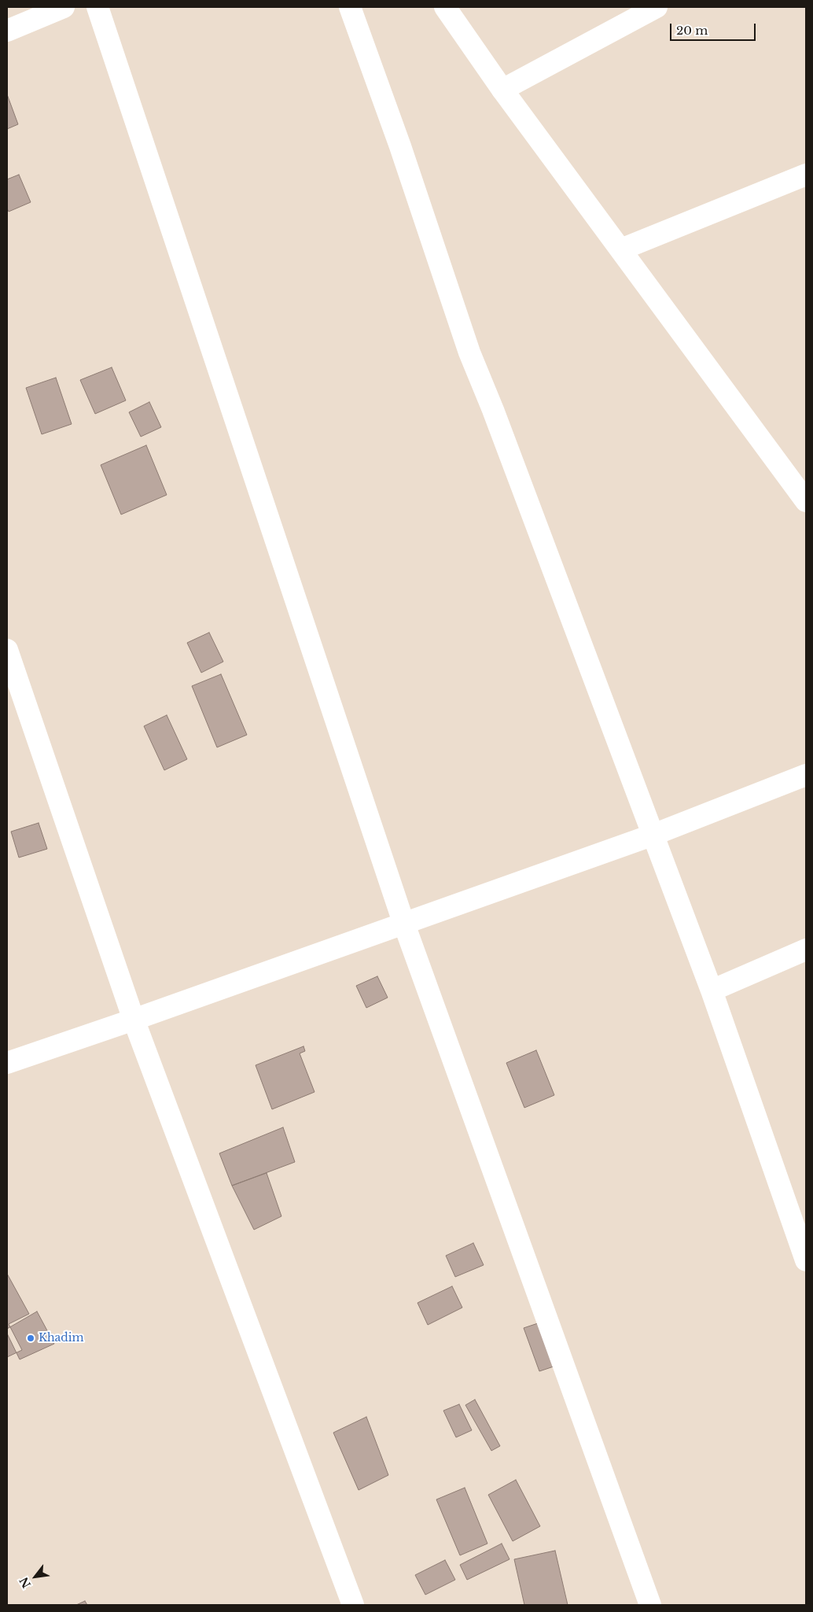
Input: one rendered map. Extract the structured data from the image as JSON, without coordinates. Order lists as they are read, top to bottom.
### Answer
{
  "places": ["Khadim"],
  "scale_bar": "20 m",
  "north": "bottom left"
}
